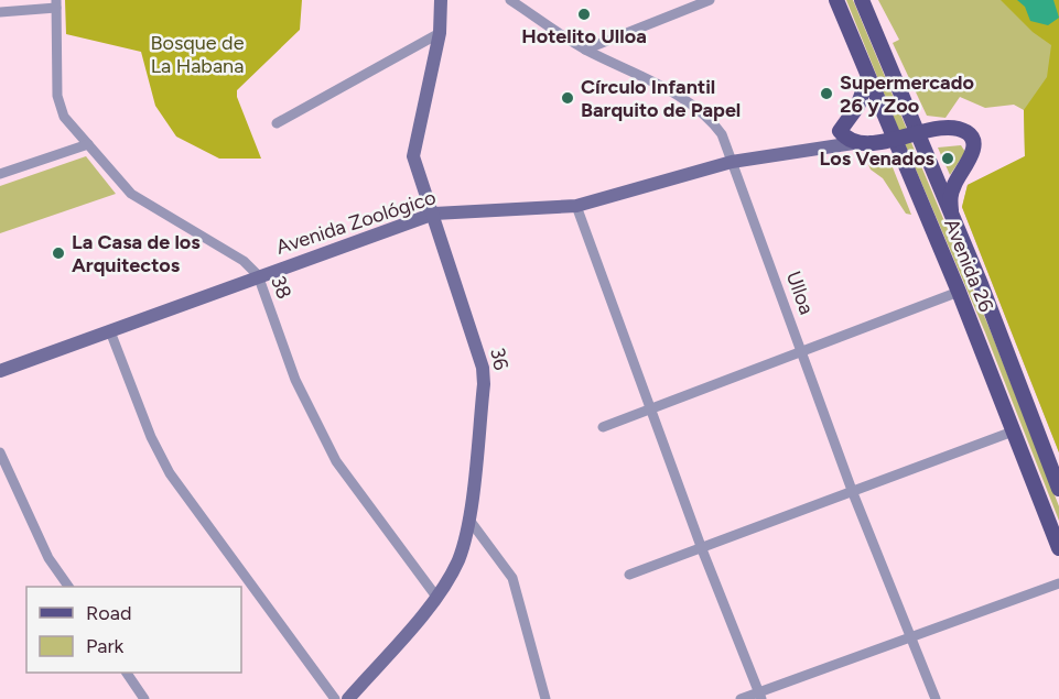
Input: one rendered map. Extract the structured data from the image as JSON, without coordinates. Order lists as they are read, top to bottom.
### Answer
{
  "streets": {
    "main road": ["Avenida 26"],
    "street": [
      "Avenida Zoológico",
      "38",
      "Ulloa",
      "36"
    ]
  },
  "crossings": [
    ["Avenida Zoológico", "38"],
    ["Avenida Zoológico", "Ulloa"],
    ["Avenida Zoológico", "36"],
    ["38", "36"]
  ],
  "parks": ["Bosque de La Habana"],
  "places": [
    "Hotelito Ulloa",
    "Supermercado 26 y Zoo",
    "Círculo Infantil Barquito de Papel",
    "Los Venados",
    "La Casa de los Arquitectos"
  ],
  "legend": ["Road", "Park"]
}
